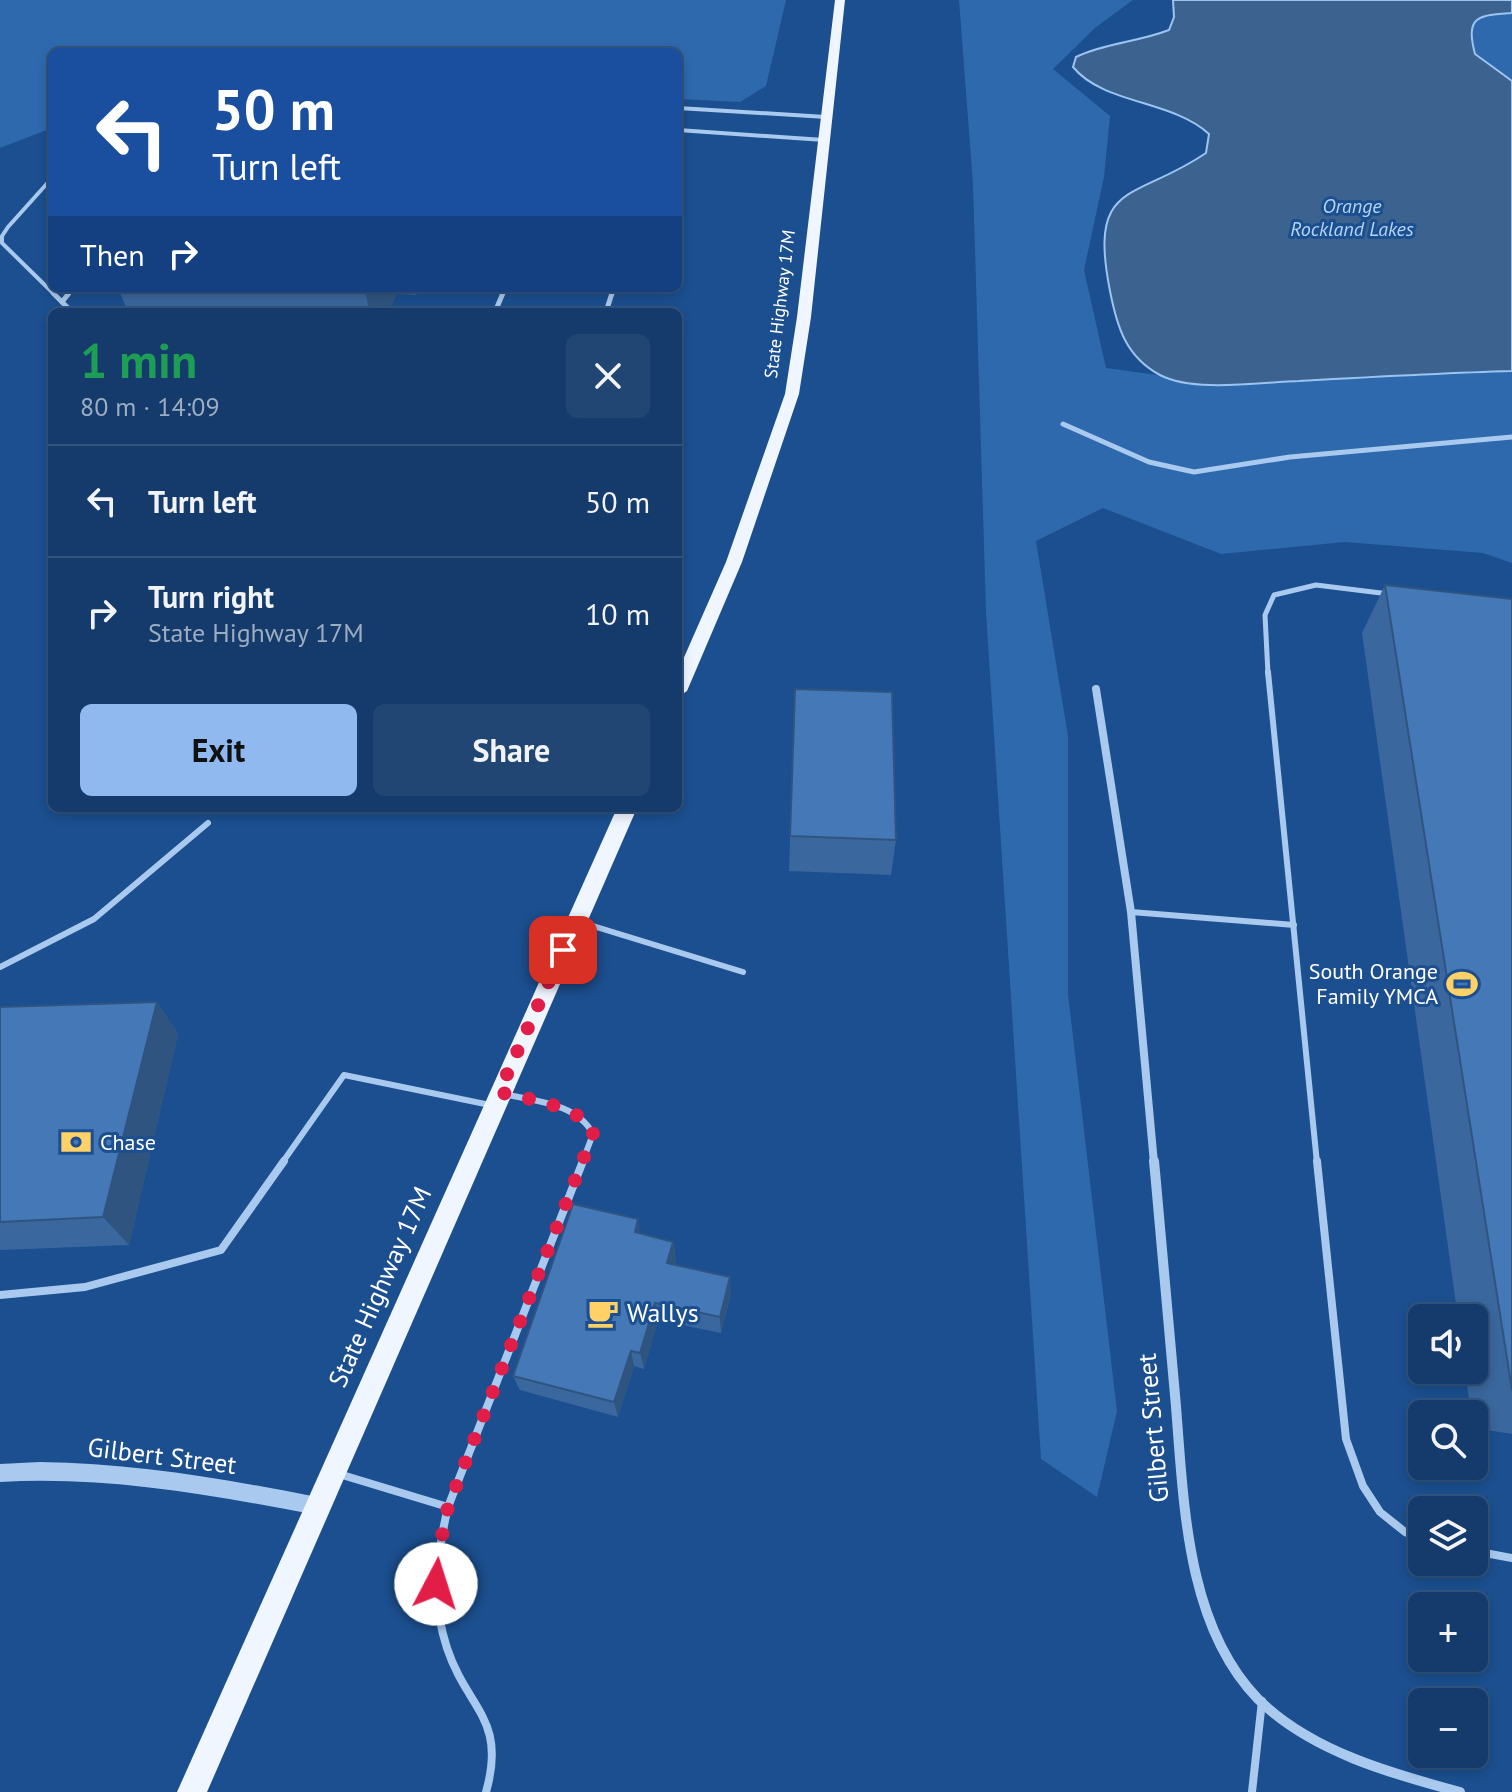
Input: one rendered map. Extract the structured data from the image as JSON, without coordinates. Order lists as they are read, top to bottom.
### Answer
{
  "streets": {
    "main road": ["State Highway 17M"],
    "street": ["Gilbert Street"]
  },
  "crossings": [
    ["State Highway 17M", "Gilbert Street"]
  ],
  "water": ["Orange Rockland Lakes"],
  "places": {
    "sports": ["South Orange Family YMCA"],
    "bank": ["Chase"],
    "cafe": ["Wallys"]
  },
  "page": {
    "turn": ["50 m", "Turn left"],
    "then": "Then",
    "heading": ["1 min", "80 m · 14:09"],
    "list": [
      {
        "name": "Turn left",
        "value": "50 m"
      },
      {
        "name": "Turn right",
        "note": "State Highway 17M",
        "value": "10 m"
      }
    ],
    "buttons": ["Exit", "Share"],
    "map_buttons": ["+", "−"]
  }
}
